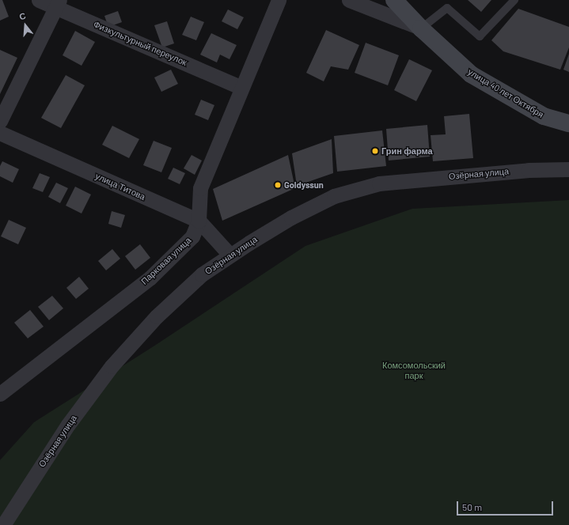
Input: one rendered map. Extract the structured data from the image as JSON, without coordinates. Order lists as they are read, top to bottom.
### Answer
{
  "streets": {
    "main road": ["улица 40 лет Октября"],
    "street": [
      "Физкультурный переулок",
      "Озёрная улица",
      "улица Титова",
      "Парковая улица"
    ]
  },
  "crossings": [
    ["Физкультурный переулок", "Парковая улица"],
    ["Озёрная улица", "улица Титова"],
    ["улица Титова", "Парковая улица"]
  ],
  "parks": ["Комсомольский парк"],
  "places": ["Грин фарма", "Goldyssun"],
  "scale_bar": "50 m",
  "north": "top"
}
